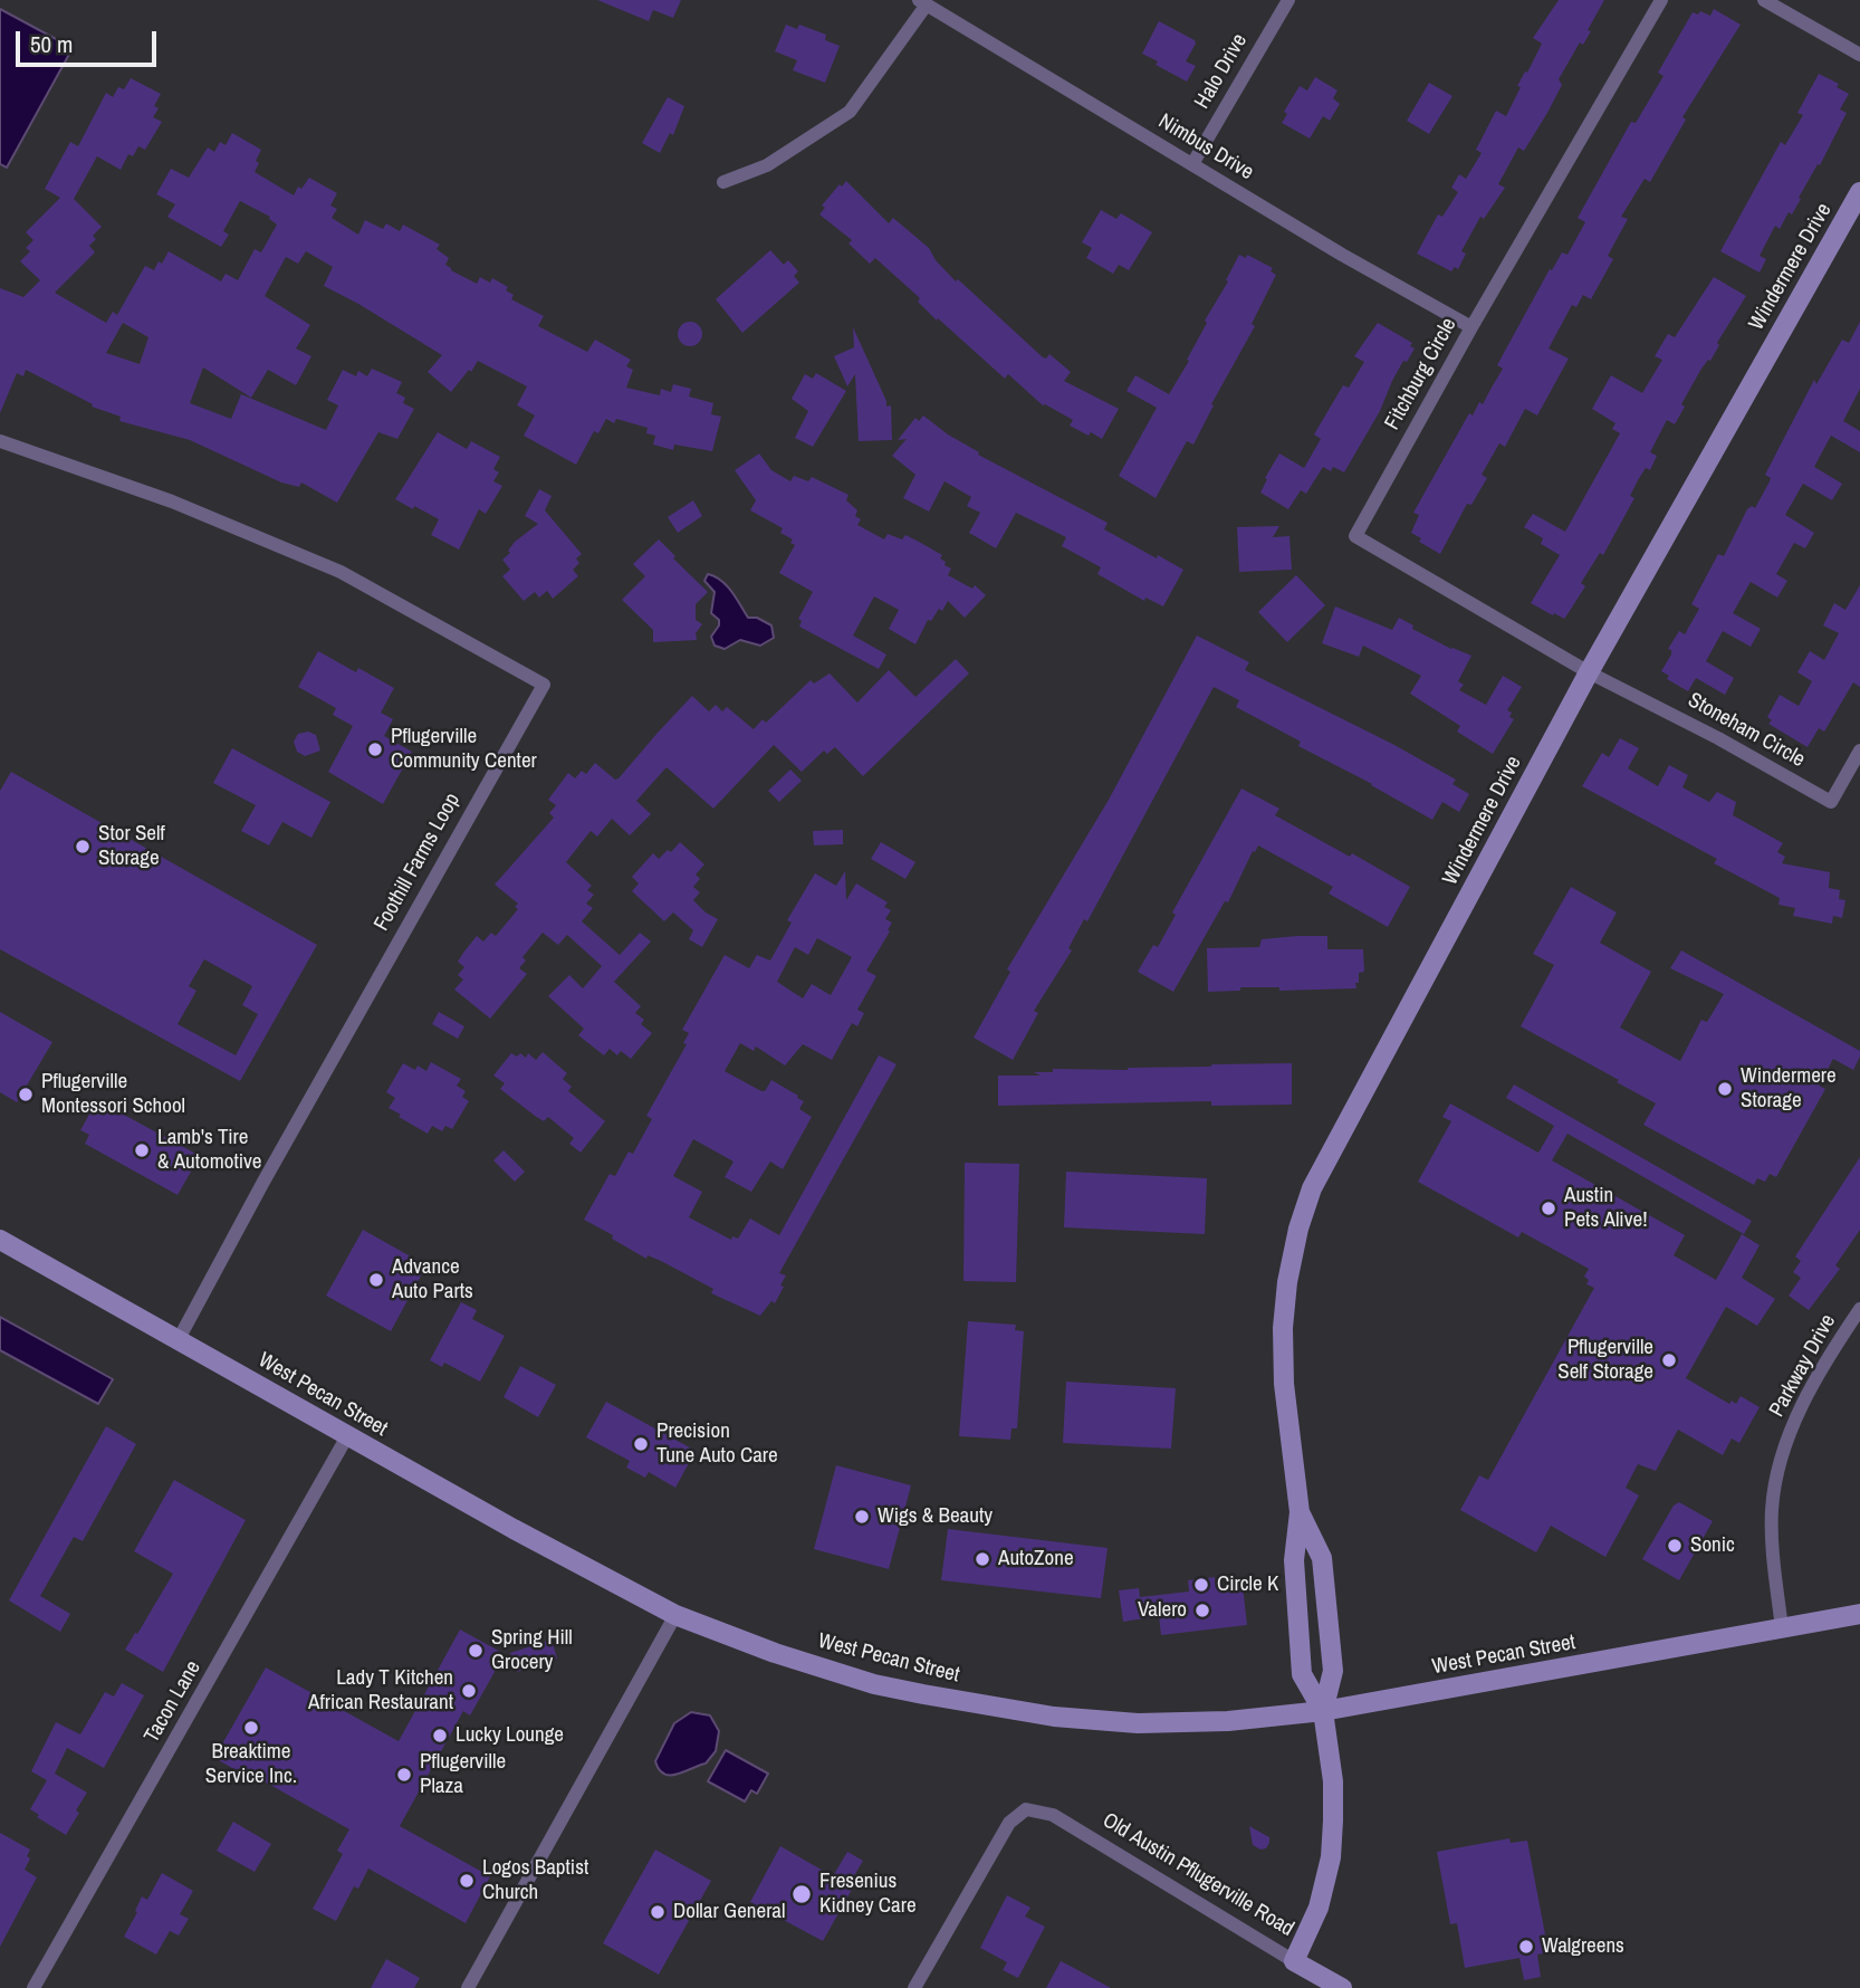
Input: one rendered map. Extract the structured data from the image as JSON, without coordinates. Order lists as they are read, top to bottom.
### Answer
{
  "streets": {
    "street": [
      "Halo Drive",
      "Nimbus Drive",
      "Windermere Drive",
      "Fitchburg Circle",
      "Stoneham Circle",
      "Foothill Farms Loop",
      "Parkway Drive",
      "West Pecan Street",
      "Tacon Lane",
      "Old Austin Pflugerville Road"
    ]
  },
  "crossings": [
    ["Halo Drive", "Nimbus Drive"],
    ["Nimbus Drive", "Fitchburg Circle"],
    ["Windermere Drive", "Fitchburg Circle"],
    ["Windermere Drive", "Stoneham Circle"],
    ["Windermere Drive", "West Pecan Street"],
    ["Windermere Drive", "Old Austin Pflugerville Road"],
    ["Fitchburg Circle", "Stoneham Circle"],
    ["Foothill Farms Loop", "West Pecan Street"],
    ["Parkway Drive", "West Pecan Street"],
    ["West Pecan Street", "Tacon Lane"]
  ],
  "places": [
    "Pflugerville Community Center",
    "Stor Self Storage",
    "Windermere Storage",
    "Pflugerville Montessori School",
    "Lamb's Tire & Automotive",
    "Austin Pets Alive!",
    "Advance Auto Parts",
    "Pflugerville Self Storage",
    "Precision Tune Auto Care",
    "Wigs & Beauty",
    "Sonic",
    "AutoZone",
    "Circle K",
    "Valero",
    "Spring Hill Grocery",
    "Lady T Kitchen African Restaurant",
    "Breaktime Service Inc.",
    "Lucky Lounge",
    "Pflugerville Plaza",
    "Logos Baptist Church",
    "Fresenius Kidney Care",
    "Dollar General",
    "Walgreens"
  ],
  "scale_bar": "50 m"
}
